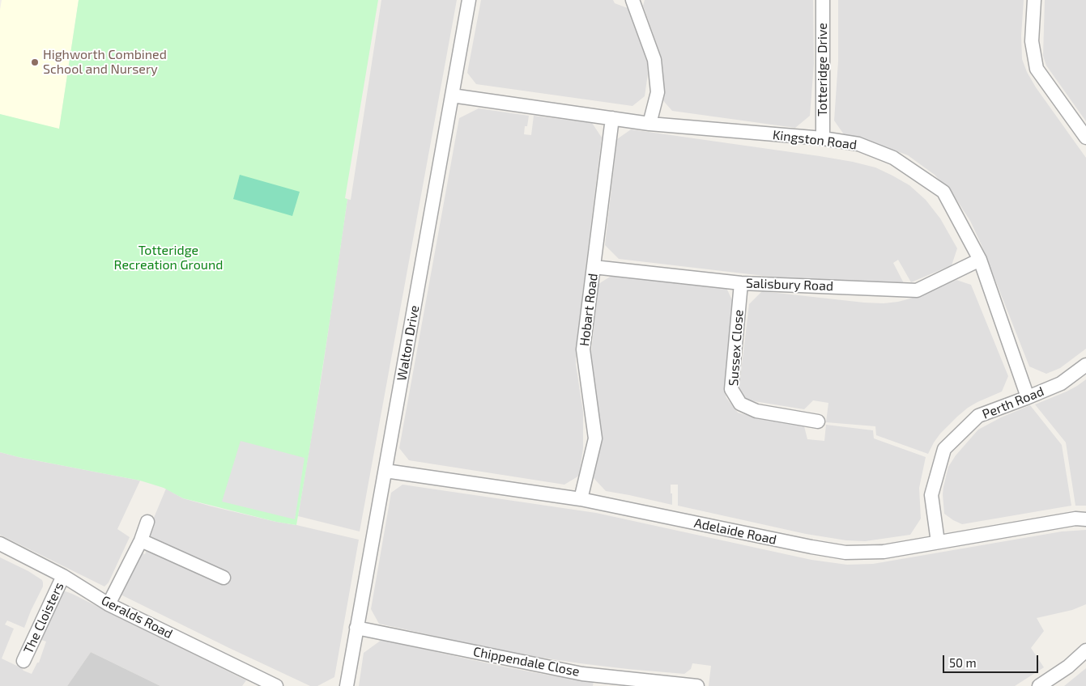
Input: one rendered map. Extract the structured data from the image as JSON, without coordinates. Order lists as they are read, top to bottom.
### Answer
{
  "streets": {
    "street": [
      "Totteridge Drive",
      "Kingston Road",
      "Salisbury Road",
      "Hobart Road",
      "Walton Drive",
      "Sussex Close",
      "Perth Road",
      "Adelaide Road",
      "Geralds Road",
      "The Cloisters",
      "Chippendale Close"
    ]
  },
  "crossings": [
    ["Totteridge Drive", "Kingston Road"],
    ["Kingston Road", "Salisbury Road"],
    ["Kingston Road", "Hobart Road"],
    ["Kingston Road", "Walton Drive"],
    ["Kingston Road", "Perth Road"],
    ["Salisbury Road", "Hobart Road"],
    ["Salisbury Road", "Sussex Close"],
    ["Hobart Road", "Adelaide Road"],
    ["Walton Drive", "Adelaide Road"],
    ["Walton Drive", "Chippendale Close"],
    ["Perth Road", "Adelaide Road"],
    ["Geralds Road", "The Cloisters"]
  ],
  "parks": ["Totteridge Recreation Ground"],
  "places": ["Highworth Combined School and Nursery"],
  "scale_bar": "50 m"
}
